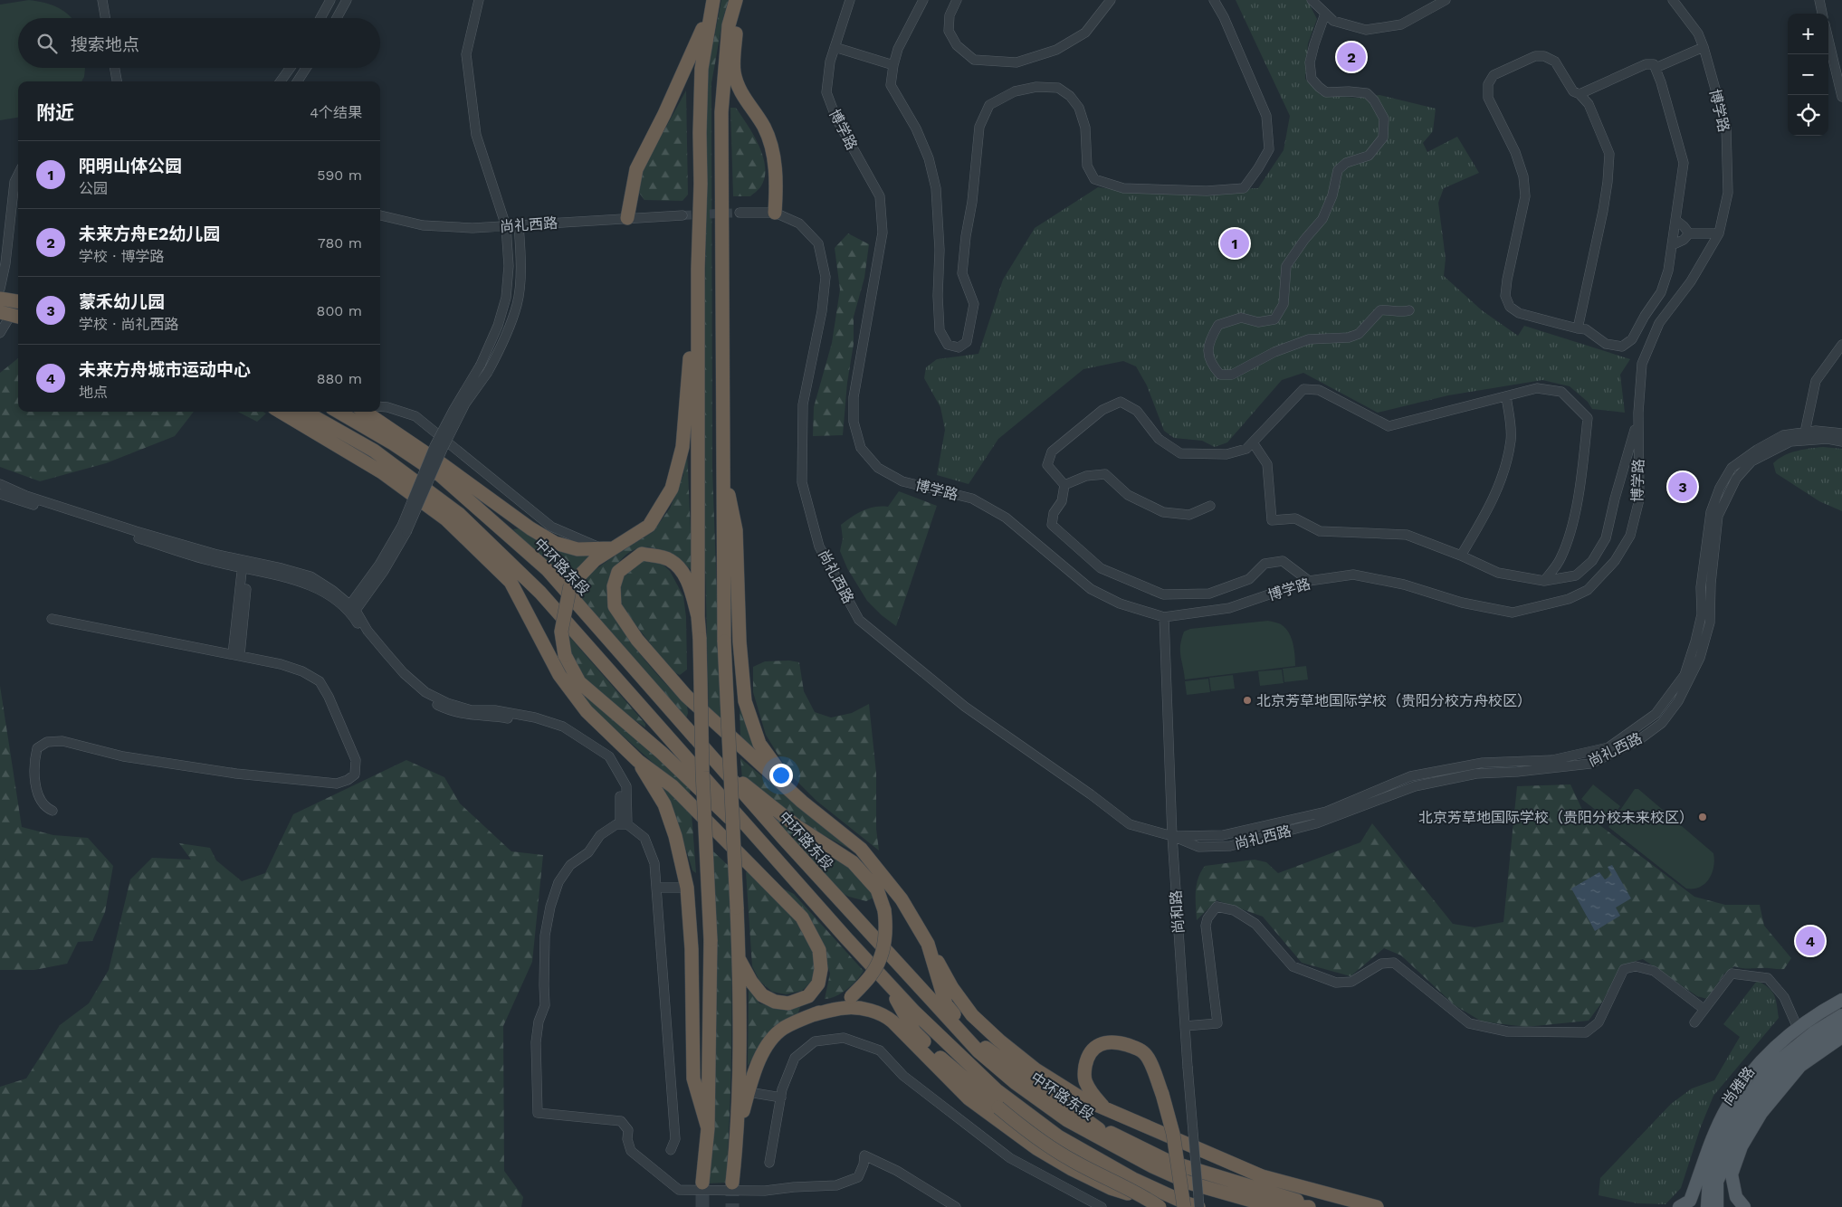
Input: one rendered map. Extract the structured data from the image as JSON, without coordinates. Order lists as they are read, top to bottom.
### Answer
{
  "streets": {
    "highway": ["中环路东段"],
    "main road": ["尚雅路"],
    "street": ["博学路", "尚礼西路", "尚和路"]
  },
  "crossings": [
    ["博学路", "尚和路"],
    ["尚礼西路", "尚和路"]
  ],
  "places": ["北京芳草地国际学校（贵阳分校方舟校区）", "北京芳草地国际学校（贵阳分校未来校区）"],
  "page": {
    "map_buttons": ["+", "−"],
    "search": "搜索地点",
    "pins": [
      "2",
      "1",
      "3",
      "4"
    ],
    "heading": ["附近", "4个结果"],
    "list": [
      {
        "mark": "1",
        "name": "阳明山体公园",
        "note": "公园",
        "value": "590 m"
      },
      {
        "mark": "2",
        "name": "未来方舟E2幼儿园",
        "note": "学校 · 博学路",
        "value": "780 m"
      },
      {
        "mark": "3",
        "name": "蒙禾幼儿园",
        "note": "学校 · 尚礼西路",
        "value": "800 m"
      },
      {
        "mark": "4",
        "name": "未来方舟城市运动中心",
        "note": "地点",
        "value": "880 m"
      }
    ]
  }
}
